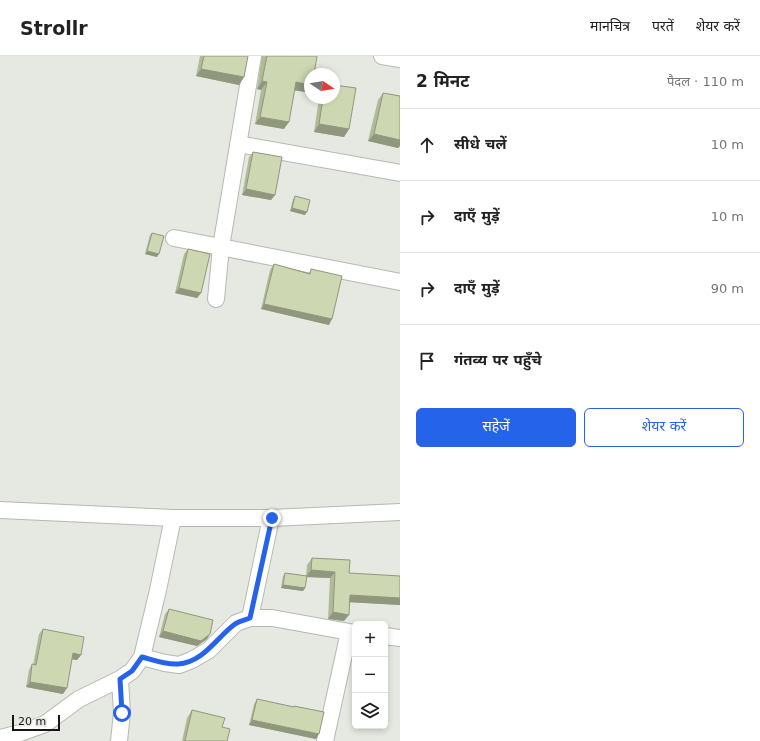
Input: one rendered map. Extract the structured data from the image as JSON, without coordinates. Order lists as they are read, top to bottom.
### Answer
{
  "scale_bar": "20 m",
  "north": "right",
  "page": {
    "header": "Strollr",
    "nav": ["मानचित्र", "परतें", "शेयर करें"],
    "heading": ["2 मिनट", "पैदल · 110 m"],
    "list": [
      ["सीधे चलें", "10 m"],
      ["दाएँ मुड़ें", "10 m"],
      ["दाएँ मुड़ें", "90 m"],
      "गंतव्य पर पहुँचे"
    ],
    "buttons": ["सहेजें", "शेयर करें"],
    "map_buttons": ["+", "−"],
    "scale": "20 m"
  }
}
